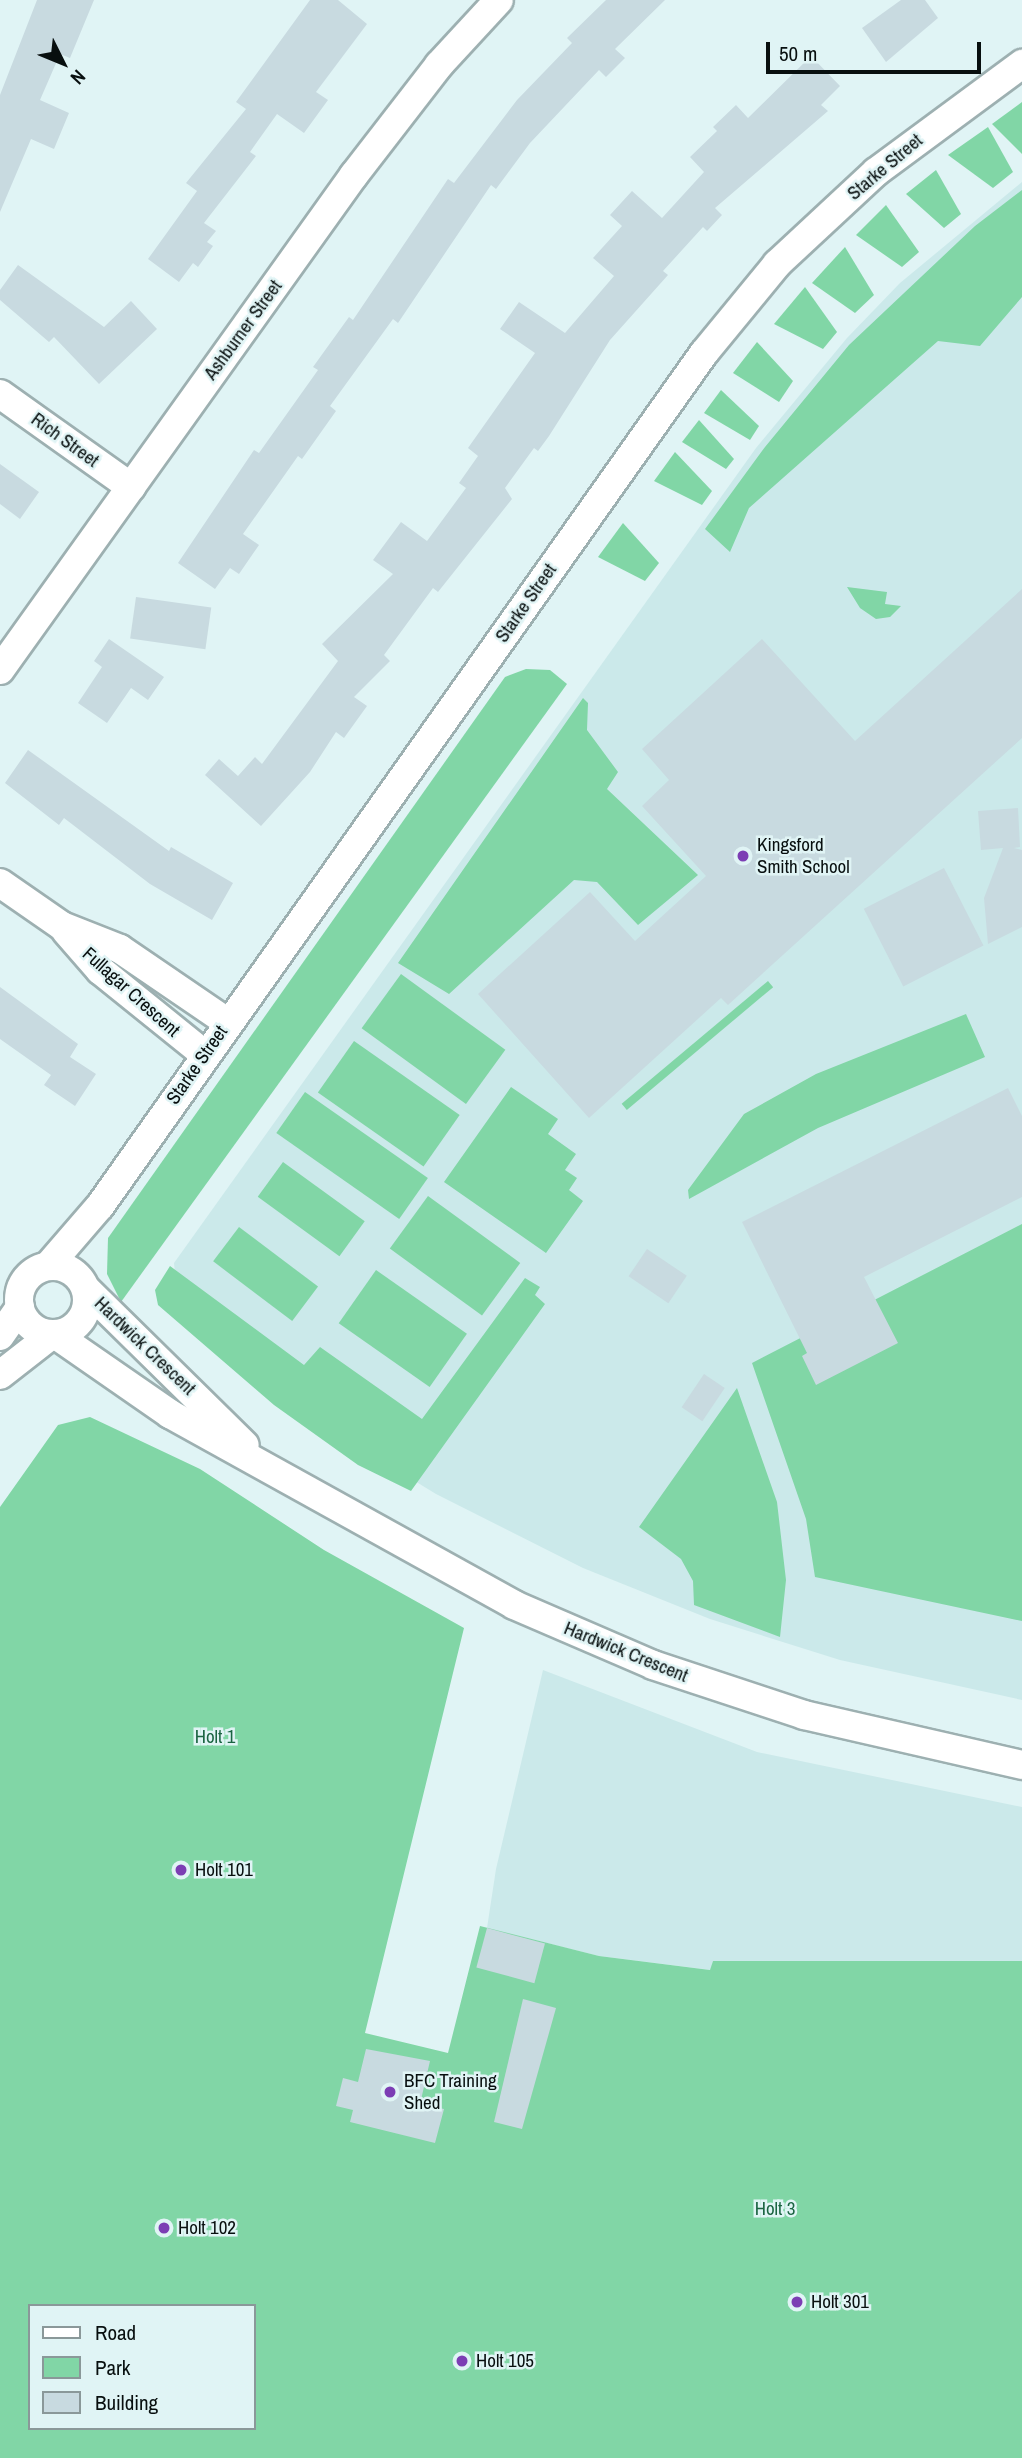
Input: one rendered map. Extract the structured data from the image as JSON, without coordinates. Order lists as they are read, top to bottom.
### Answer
{
  "streets": {
    "street": [
      "Starke Street",
      "Ashburner Street",
      "Rich Street",
      "Fullagar Crescent",
      "Hardwick Crescent"
    ]
  },
  "crossings": [
    ["Starke Street", "Fullagar Crescent"],
    ["Starke Street", "Hardwick Crescent"],
    ["Ashburner Street", "Rich Street"]
  ],
  "parks": ["Holt 1", "Holt 3"],
  "places": [
    "Kingsford Smith School",
    "Holt 101",
    "BFC Training Shed",
    "Holt 102",
    "Holt 301",
    "Holt 105"
  ],
  "legend": ["Road", "Park", "Building"],
  "scale_bar": "50 m",
  "north": "bottom right"
}
